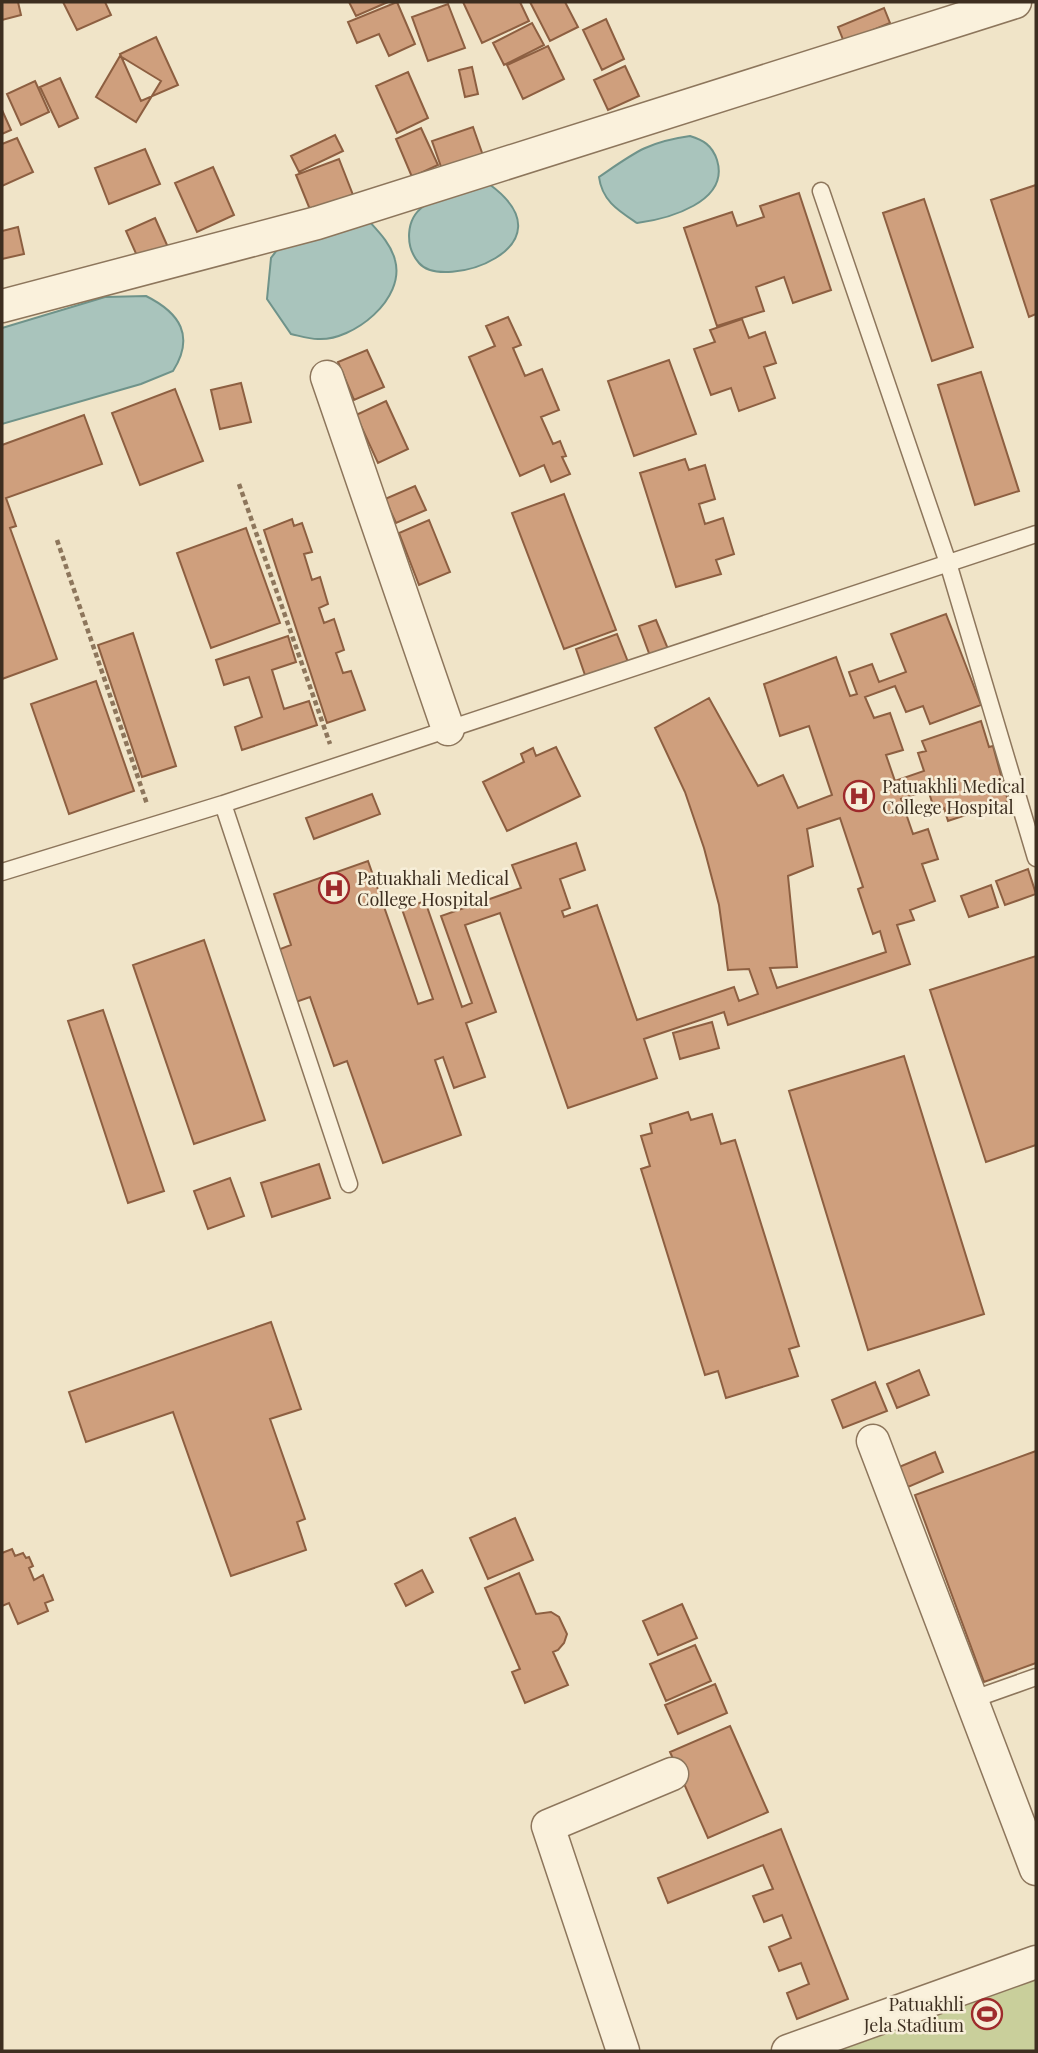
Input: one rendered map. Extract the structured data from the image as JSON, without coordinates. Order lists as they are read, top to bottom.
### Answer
{
  "places": {
    "hospital": ["Patuakhli Medical College Hospital", "Patuakhali Medical College Hospital"],
    "sports": ["Patuakhli Jela Stadium"]
  }
}
